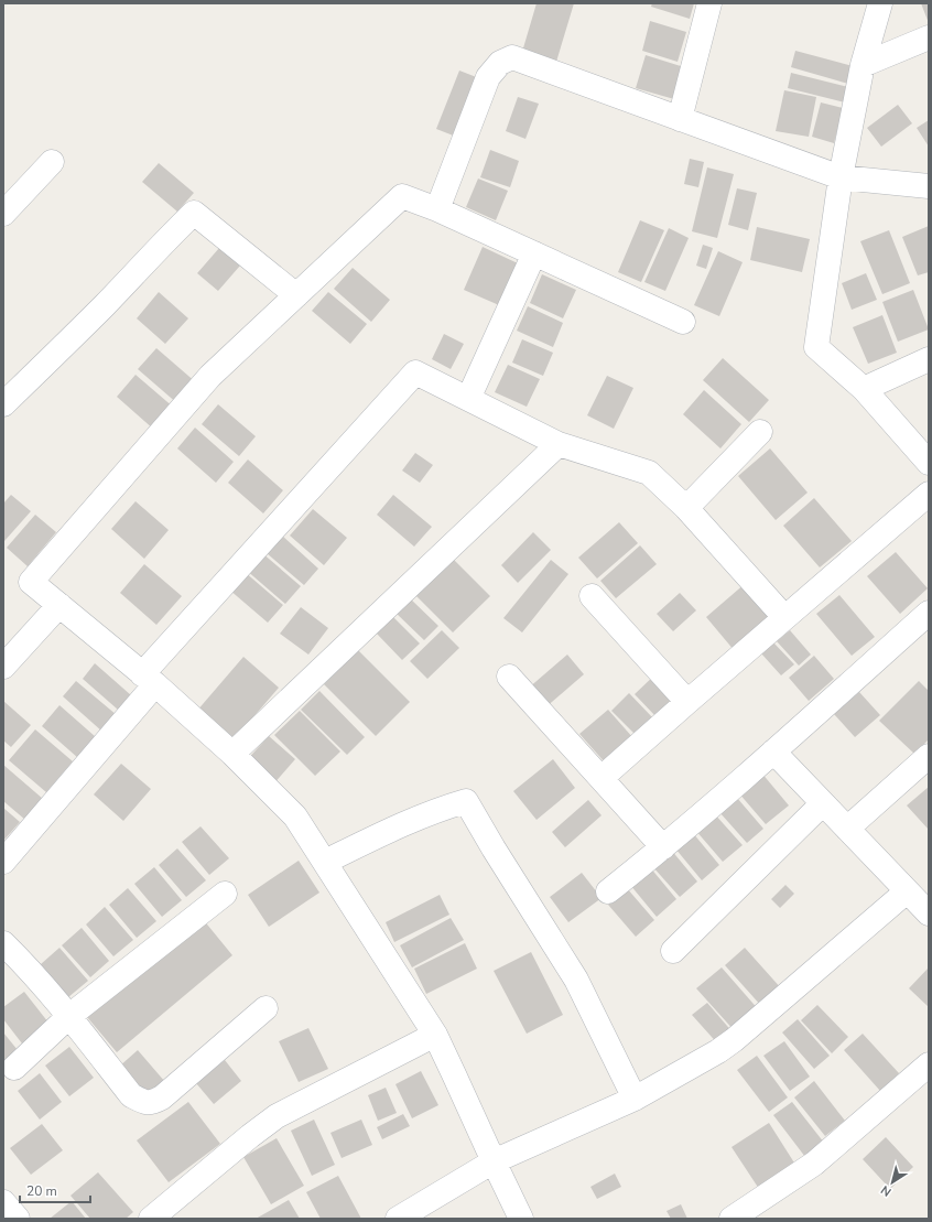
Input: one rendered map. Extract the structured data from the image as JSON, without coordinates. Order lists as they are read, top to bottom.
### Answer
{
  "scale_bar": "20 m",
  "north": "bottom left"
}
